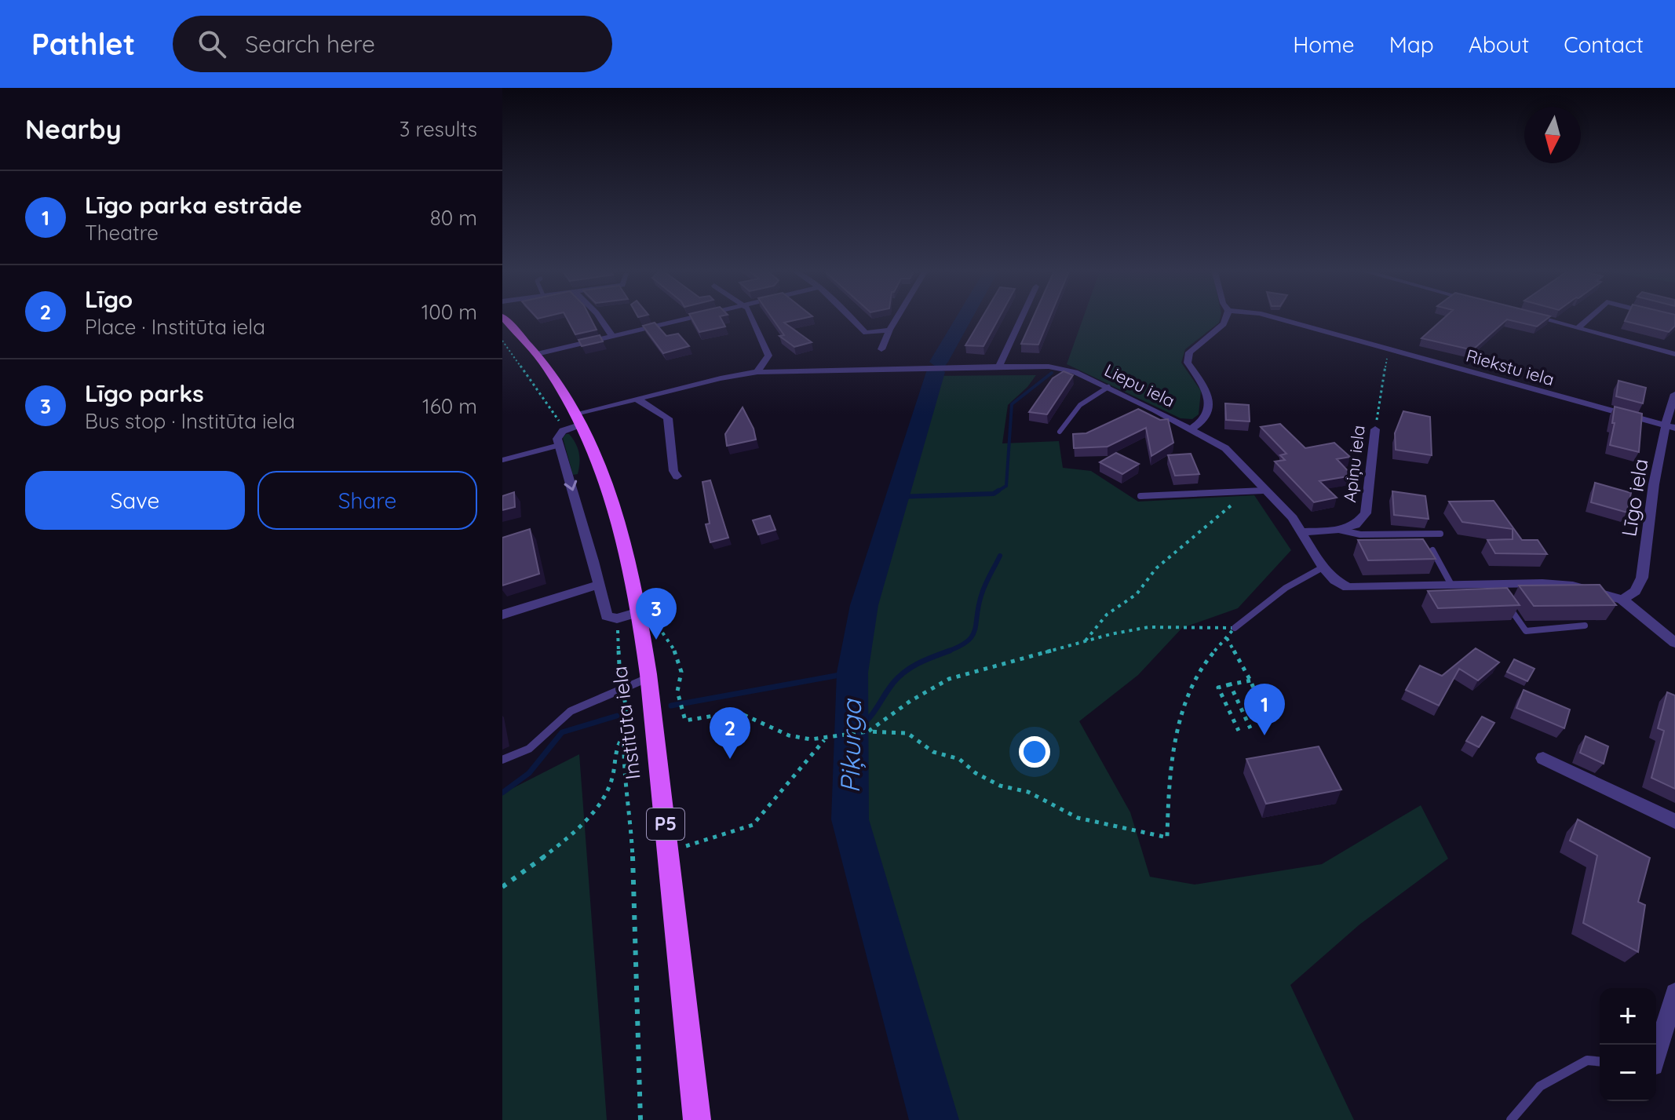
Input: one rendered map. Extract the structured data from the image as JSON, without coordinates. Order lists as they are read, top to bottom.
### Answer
{
  "streets": {
    "main road": ["Institūta iela", "P5"],
    "street": [
      "Riekstu iela",
      "Liepu iela",
      "Apiņu iela",
      "Līgo iela"
    ]
  },
  "crossings": [
    ["Riekstu iela", "Apiņu iela"],
    ["Riekstu iela", "Līgo iela"],
    ["Liepu iela", "Apiņu iela"],
    ["Liepu iela", "Līgo iela"],
    ["Liepu iela", "Institūta iela"]
  ],
  "water": ["Piķurga"],
  "north": "bottom",
  "page": {
    "header": "Pathlet",
    "search": "Search here",
    "nav": [
      "Home",
      "Map",
      "About",
      "Contact"
    ],
    "heading": ["Nearby", "3 results"],
    "list": [
      {
        "mark": "1",
        "name": "Līgo parka estrāde",
        "note": "Theatre",
        "value": "80 m"
      },
      {
        "mark": "2",
        "name": "Līgo",
        "note": "Place · Institūta iela",
        "value": "100 m"
      },
      {
        "mark": "3",
        "name": "Līgo parks",
        "note": "Bus stop · Institūta iela",
        "value": "160 m"
      }
    ],
    "buttons": ["Save", "Share"],
    "pins": ["3", "1", "2"],
    "map_buttons": ["+", "−"]
  }
}
